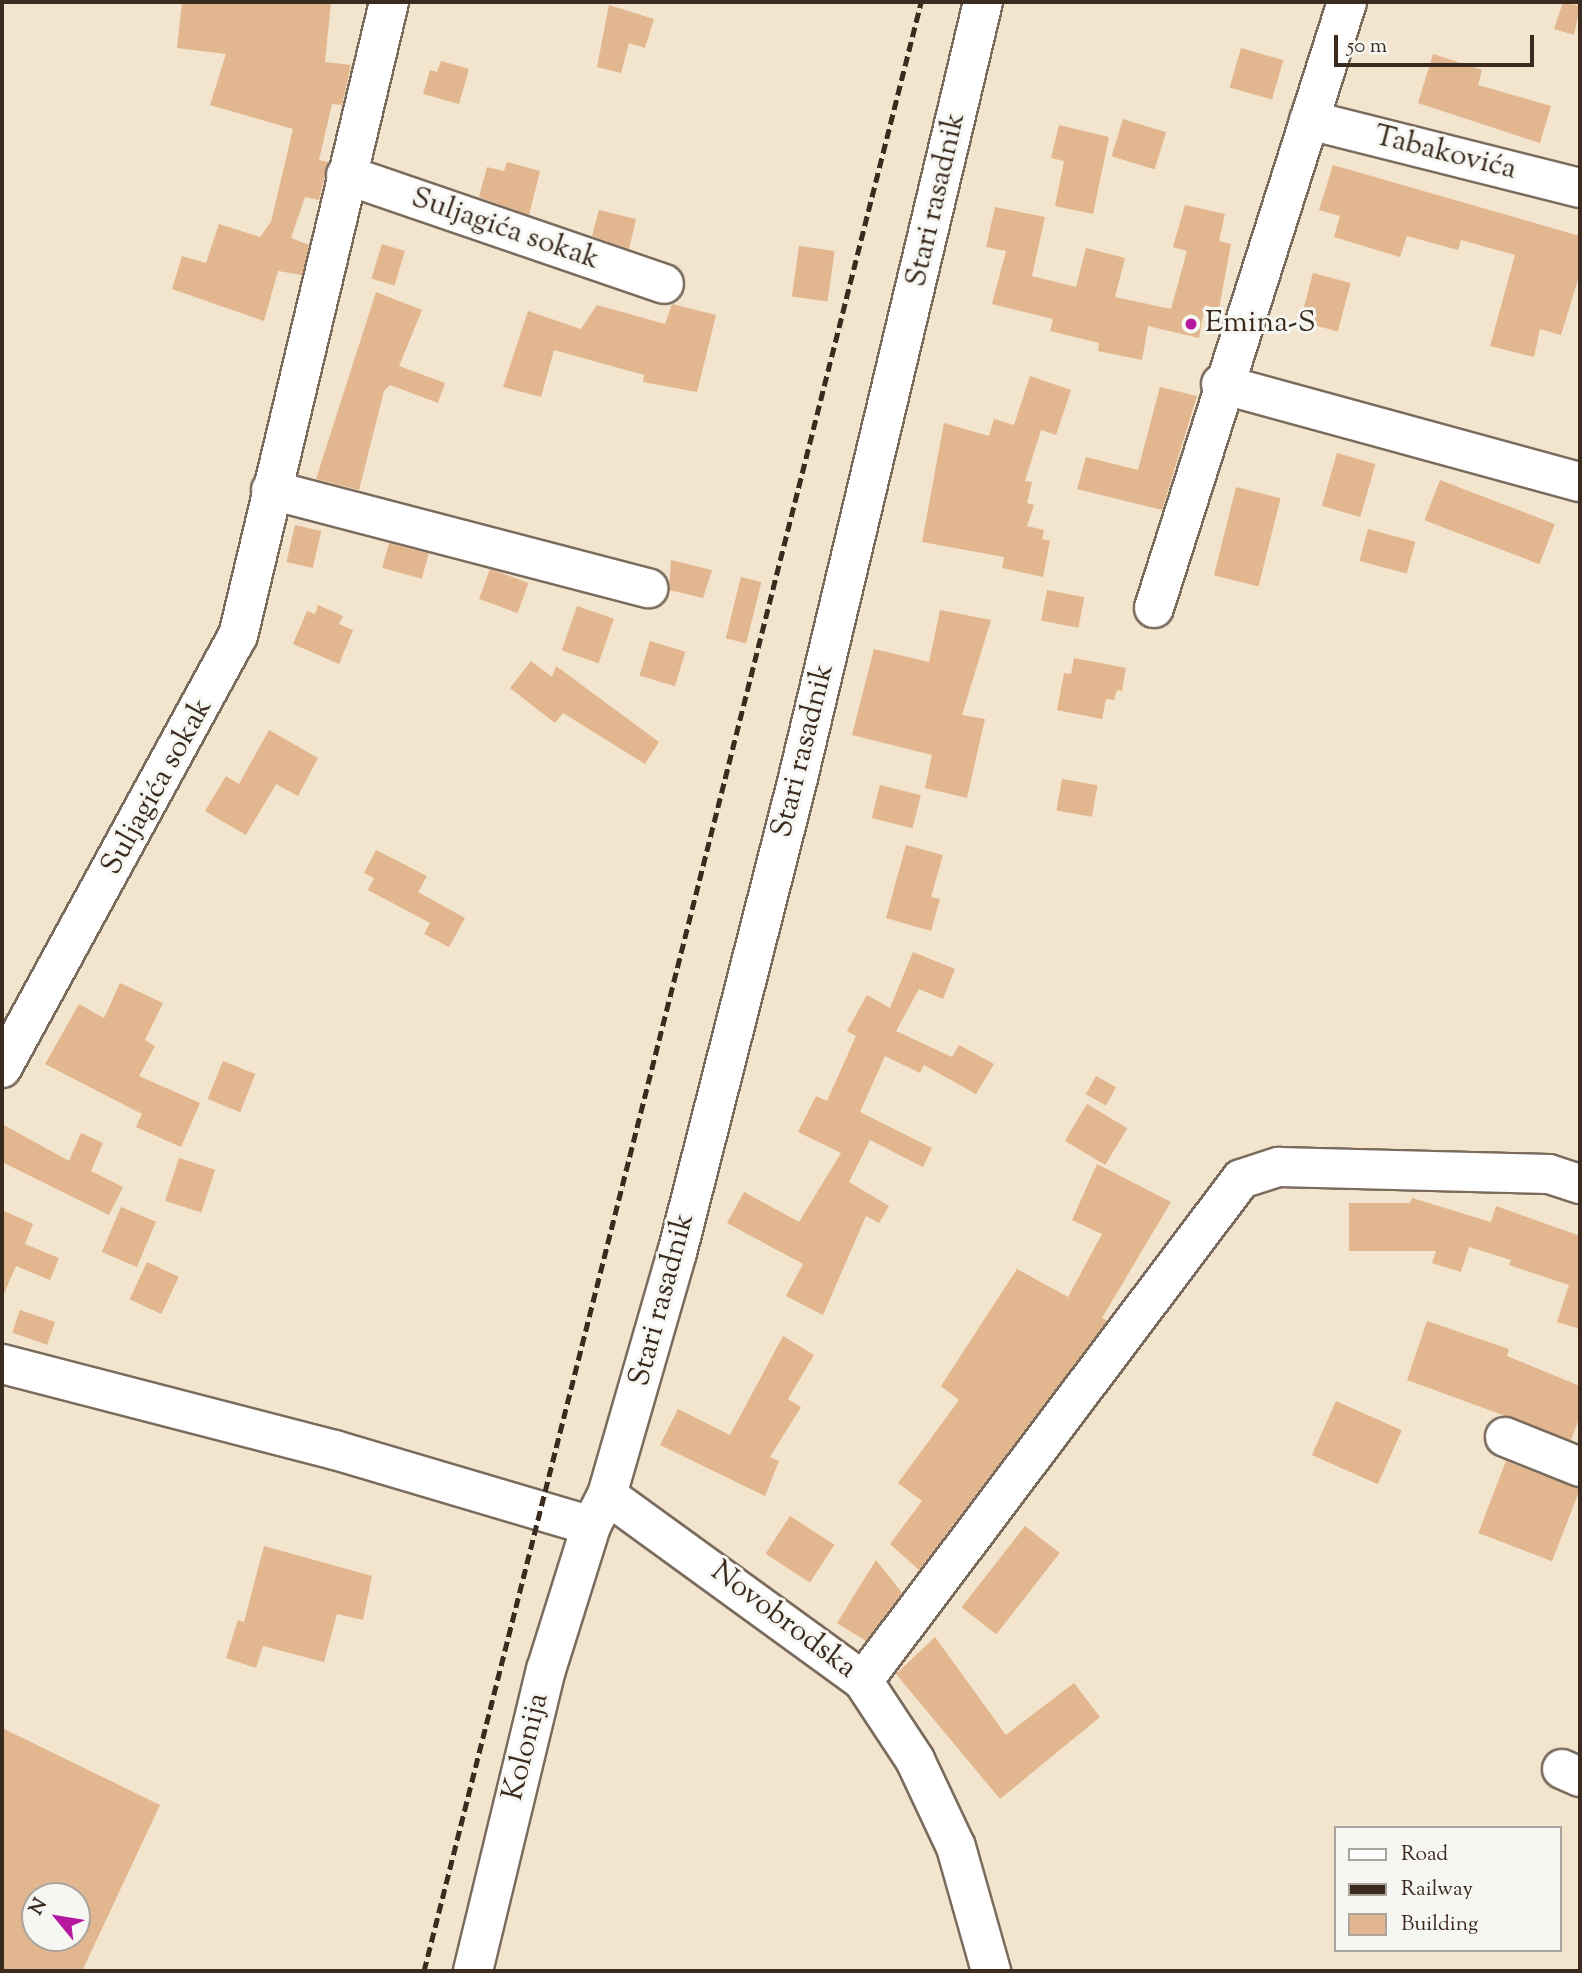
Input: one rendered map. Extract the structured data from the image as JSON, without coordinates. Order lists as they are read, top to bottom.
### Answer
{
  "streets": {
    "street": [
      "Tabakovića",
      "Stari rasadnik",
      "Suljagića sokak",
      "Novobrodska",
      "Kolonija"
    ]
  },
  "crossings": [
    ["Stari rasadnik", "Novobrodska"],
    ["Stari rasadnik", "Kolonija"],
    ["Novobrodska", "Kolonija"]
  ],
  "places": ["Emina-S"],
  "legend": ["Road", "Railway", "Building"],
  "scale_bar": "50 m",
  "north": "top left"
}
